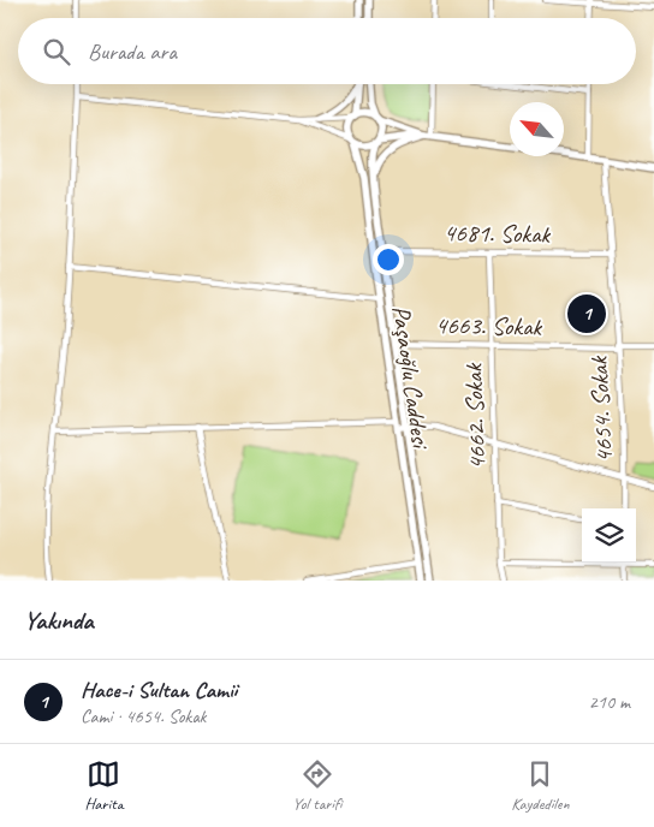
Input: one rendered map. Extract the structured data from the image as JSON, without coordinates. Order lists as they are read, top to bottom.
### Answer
{
  "streets": {
    "street": [
      "4681. Sokak",
      "4663. Sokak",
      "Paşaoğlu Caddesi",
      "4654. Sokak",
      "4662. Sokak"
    ]
  },
  "crossings": [
    ["4681. Sokak", "Paşaoğlu Caddesi"],
    ["4681. Sokak", "4654. Sokak"],
    ["4681. Sokak", "4662. Sokak"],
    ["4663. Sokak", "Paşaoğlu Caddesi"],
    ["4663. Sokak", "4654. Sokak"],
    ["4663. Sokak", "4662. Sokak"]
  ],
  "north": "top left",
  "page": {
    "search": "Burada ara",
    "pins": "1",
    "heading": "Yakında",
    "list": [
      {
        "mark": "1",
        "name": "Hace-i Sultan Camii",
        "note": "Cami · 4654. Sokak",
        "value": "210 m"
      }
    ],
    "nav": ["Harita", "Yol tarifi", "Kaydedilen"]
  }
}
